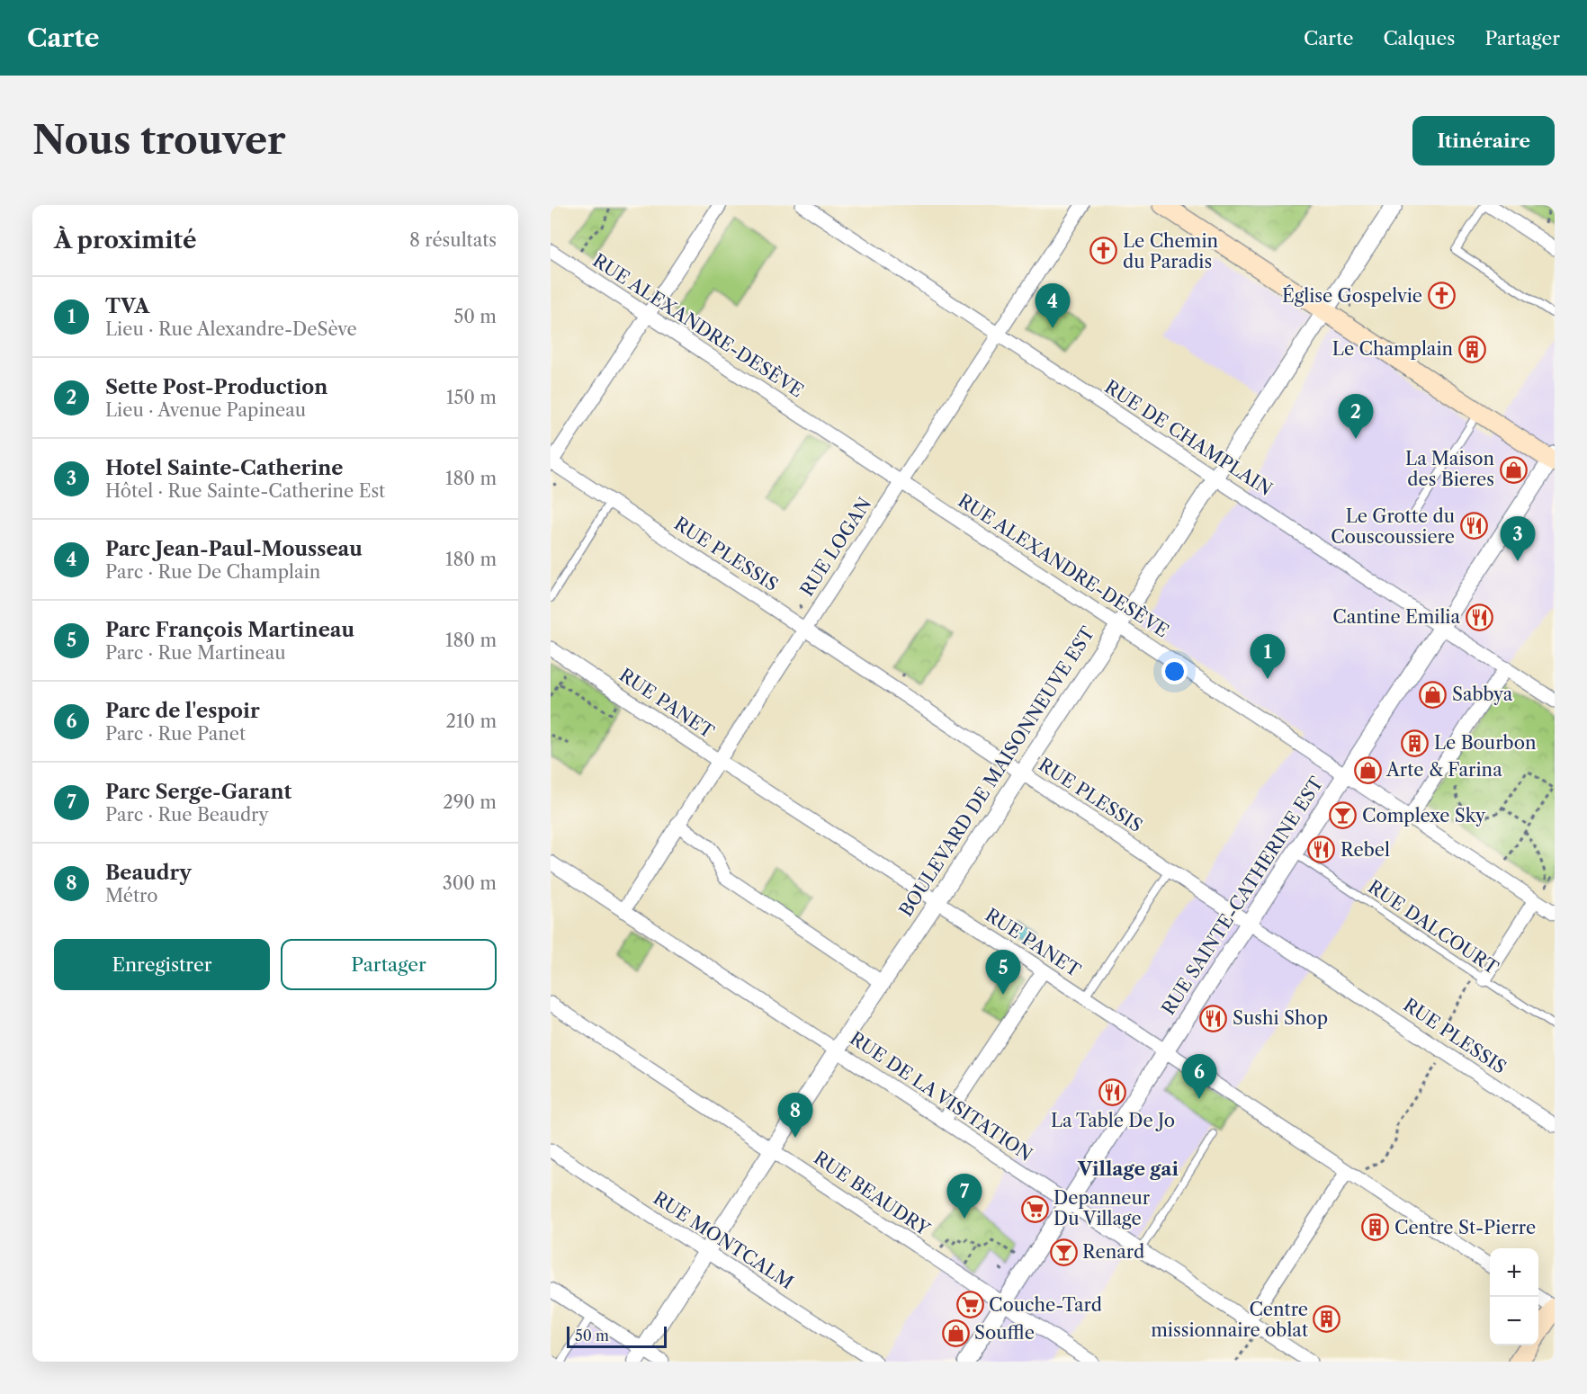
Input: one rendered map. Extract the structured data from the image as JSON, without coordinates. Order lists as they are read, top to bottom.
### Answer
{
  "streets": {
    "street": [
      "RUE ALEXANDRE-DESÈVE",
      "RUE DE CHAMPLAIN",
      "RUE LOGAN",
      "RUE PLESSIS",
      "RUE PANET",
      "BOULEVARD DE MAISONNEUVE EST",
      "RUE SAINTE-CATHERINE EST",
      "RUE DE LA VISITATION",
      "RUE BEAUDRY",
      "RUE MONTCALM"
    ],
    "lane": ["RUE DALCOURT"]
  },
  "crossings": [
    ["RUE ALEXANDRE-DESÈVE", "RUE LOGAN"],
    ["RUE ALEXANDRE-DESÈVE", "BOULEVARD DE MAISONNEUVE EST"],
    ["RUE ALEXANDRE-DESÈVE", "RUE SAINTE-CATHERINE EST"],
    ["RUE DE CHAMPLAIN", "RUE LOGAN"],
    ["RUE DE CHAMPLAIN", "BOULEVARD DE MAISONNEUVE EST"],
    ["RUE DE CHAMPLAIN", "RUE SAINTE-CATHERINE EST"],
    ["RUE LOGAN", "RUE PLESSIS"],
    ["RUE LOGAN", "RUE PANET"],
    ["RUE LOGAN", "RUE DE LA VISITATION"],
    ["RUE PLESSIS", "BOULEVARD DE MAISONNEUVE EST"],
    ["RUE PLESSIS", "RUE SAINTE-CATHERINE EST"],
    ["RUE PANET", "BOULEVARD DE MAISONNEUVE EST"],
    ["RUE PANET", "RUE SAINTE-CATHERINE EST"],
    ["BOULEVARD DE MAISONNEUVE EST", "RUE DE LA VISITATION"],
    ["BOULEVARD DE MAISONNEUVE EST", "RUE BEAUDRY"],
    ["BOULEVARD DE MAISONNEUVE EST", "RUE MONTCALM"],
    ["RUE SAINTE-CATHERINE EST", "RUE DALCOURT"],
    ["RUE SAINTE-CATHERINE EST", "RUE DE LA VISITATION"],
    ["RUE SAINTE-CATHERINE EST", "RUE BEAUDRY"]
  ],
  "districts": ["Village gai"],
  "places": {
    "church": ["Le Chemin du Paradis", "Église Gospelvie"],
    "building": [
      "Le Champlain",
      "Le Bourbon",
      "Centre St-Pierre",
      "Centre missionnaire oblat"
    ],
    "shop": [
      "La Maison des Bieres",
      "Sabbya",
      "Arte & Farina",
      "Souffle"
    ],
    "restaurant": [
      "Le Grotte du Couscoussiere",
      "Cantine Emilia",
      "Rebel",
      "Sushi Shop",
      "La Table De Jo"
    ],
    "bar": ["Complexe Sky", "Renard"],
    "supermarket": ["Depanneur Du Village", "Couche-Tard"]
  },
  "scale_bar": "50 m",
  "page": {
    "header": "Carte",
    "nav": ["Carte", "Calques", "Partager"],
    "buttons": [
      "Itinéraire",
      ["Enregistrer", "Partager"]
    ],
    "title": "Nous trouver",
    "heading": ["À proximité", "8 résultats"],
    "list": [
      {
        "mark": "1",
        "name": "TVA",
        "note": "Lieu · Rue Alexandre-DeSève",
        "value": "50 m"
      },
      {
        "mark": "2",
        "name": "Sette Post-Production",
        "note": "Lieu · Avenue Papineau",
        "value": "150 m"
      },
      {
        "mark": "3",
        "name": "Hotel Sainte-Catherine",
        "note": "Hôtel · Rue Sainte-Catherine Est",
        "value": "180 m"
      },
      {
        "mark": "4",
        "name": "Parc Jean-Paul-Mousseau",
        "note": "Parc · Rue De Champlain",
        "value": "180 m"
      },
      {
        "mark": "5",
        "name": "Parc François Martineau",
        "note": "Parc · Rue Martineau",
        "value": "180 m"
      },
      {
        "mark": "6",
        "name": "Parc de l'espoir",
        "note": "Parc · Rue Panet",
        "value": "210 m"
      },
      {
        "mark": "7",
        "name": "Parc Serge-Garant",
        "note": "Parc · Rue Beaudry",
        "value": "290 m"
      },
      {
        "mark": "8",
        "name": "Beaudry",
        "note": "Métro",
        "value": "300 m"
      }
    ],
    "pins": [
      "4",
      "2",
      "3",
      "1",
      "5",
      "6",
      "8",
      "7"
    ],
    "map_buttons": ["+", "−"],
    "scale": "50 m"
  }
}
